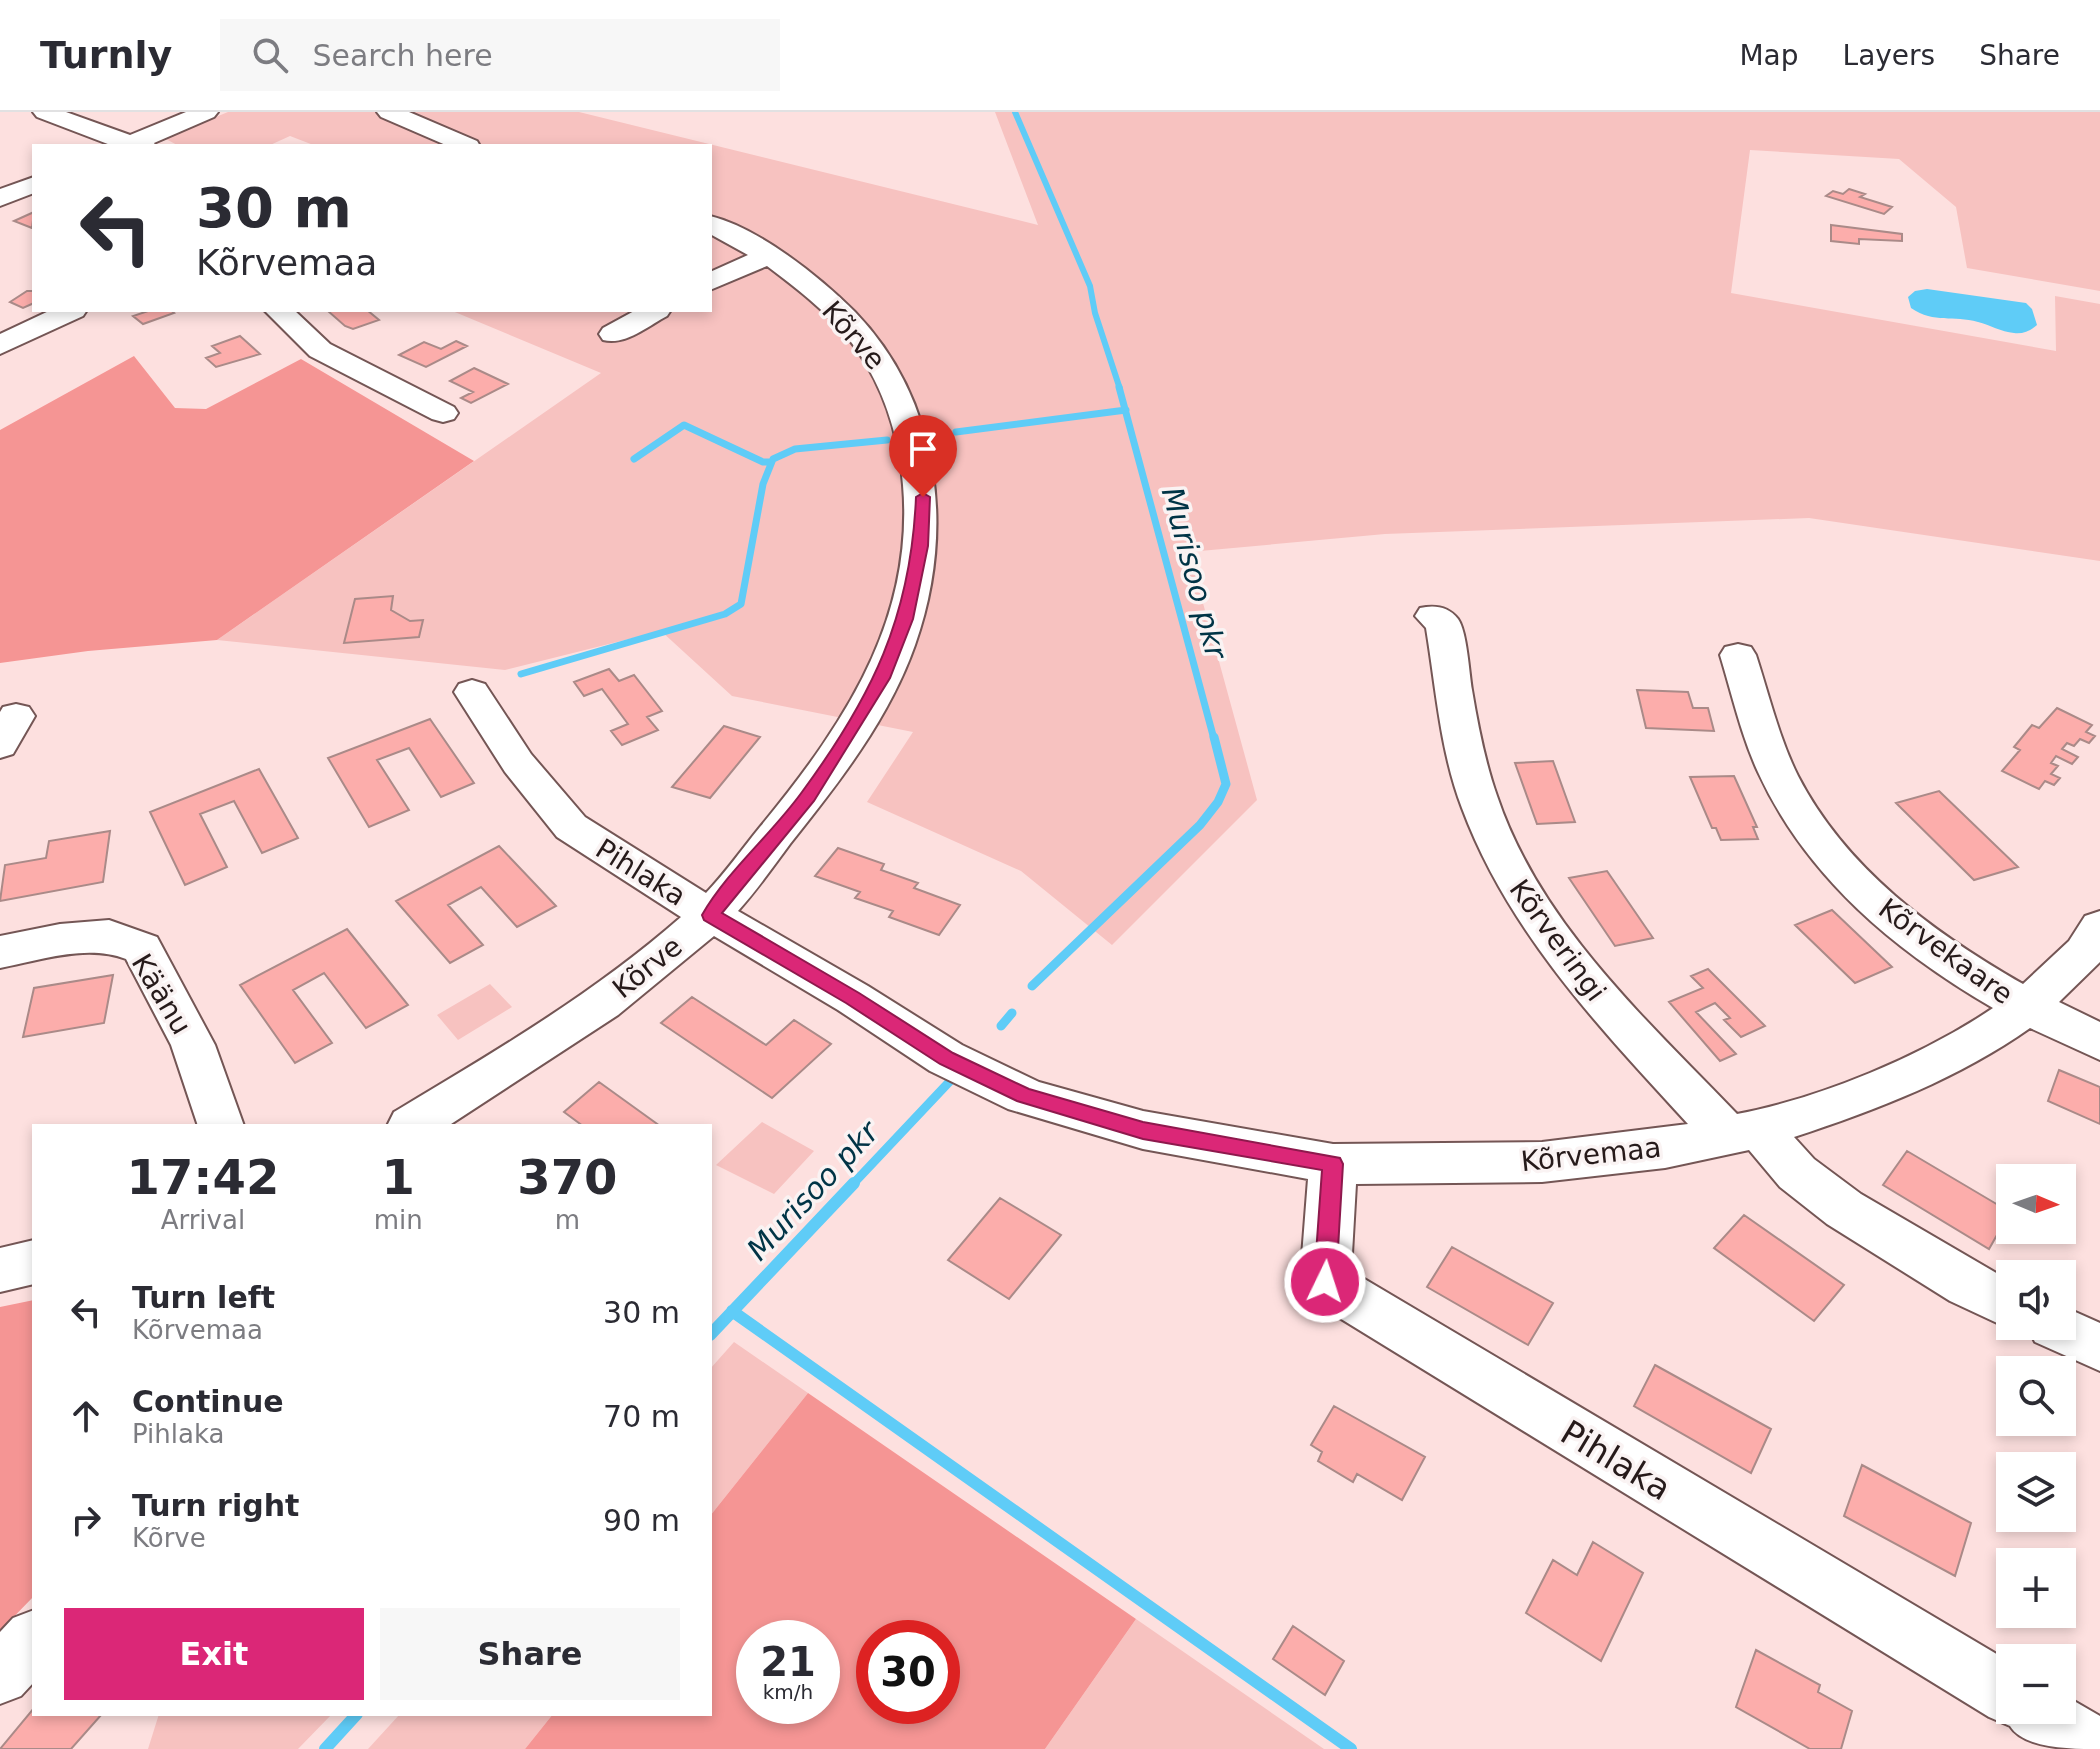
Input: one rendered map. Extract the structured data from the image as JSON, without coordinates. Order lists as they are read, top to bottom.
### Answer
{
  "streets": {
    "street": [
      "Kõrve",
      "Pihlaka",
      "Kõrveringi",
      "Kõrvekaare",
      "Käänu",
      "Kõrvemaa"
    ]
  },
  "crossings": [
    ["Kõrve", "Pihlaka"],
    ["Pihlaka", "Kõrvemaa"],
    ["Kõrveringi", "Kõrvemaa"],
    ["Kõrvekaare", "Kõrvemaa"]
  ],
  "water": ["Murisoo pkr"],
  "north": "right",
  "page": {
    "header": "Turnly",
    "search": "Search here",
    "nav": ["Map", "Layers", "Share"],
    "turn": ["30 m", "Kõrvemaa"],
    "eta": [
      "17:42",
      "Arrival",
      "1",
      "min",
      "370",
      "m"
    ],
    "map_buttons": ["+", "−"],
    "list": [
      {
        "name": "Turn left",
        "note": "Kõrvemaa",
        "value": "30 m"
      },
      {
        "name": "Continue",
        "note": "Pihlaka",
        "value": "70 m"
      },
      {
        "name": "Turn right",
        "note": "Kõrve",
        "value": "90 m"
      }
    ],
    "buttons": ["Exit", "Share"],
    "speed": "21 km/h",
    "limit": "30"
  }
}
